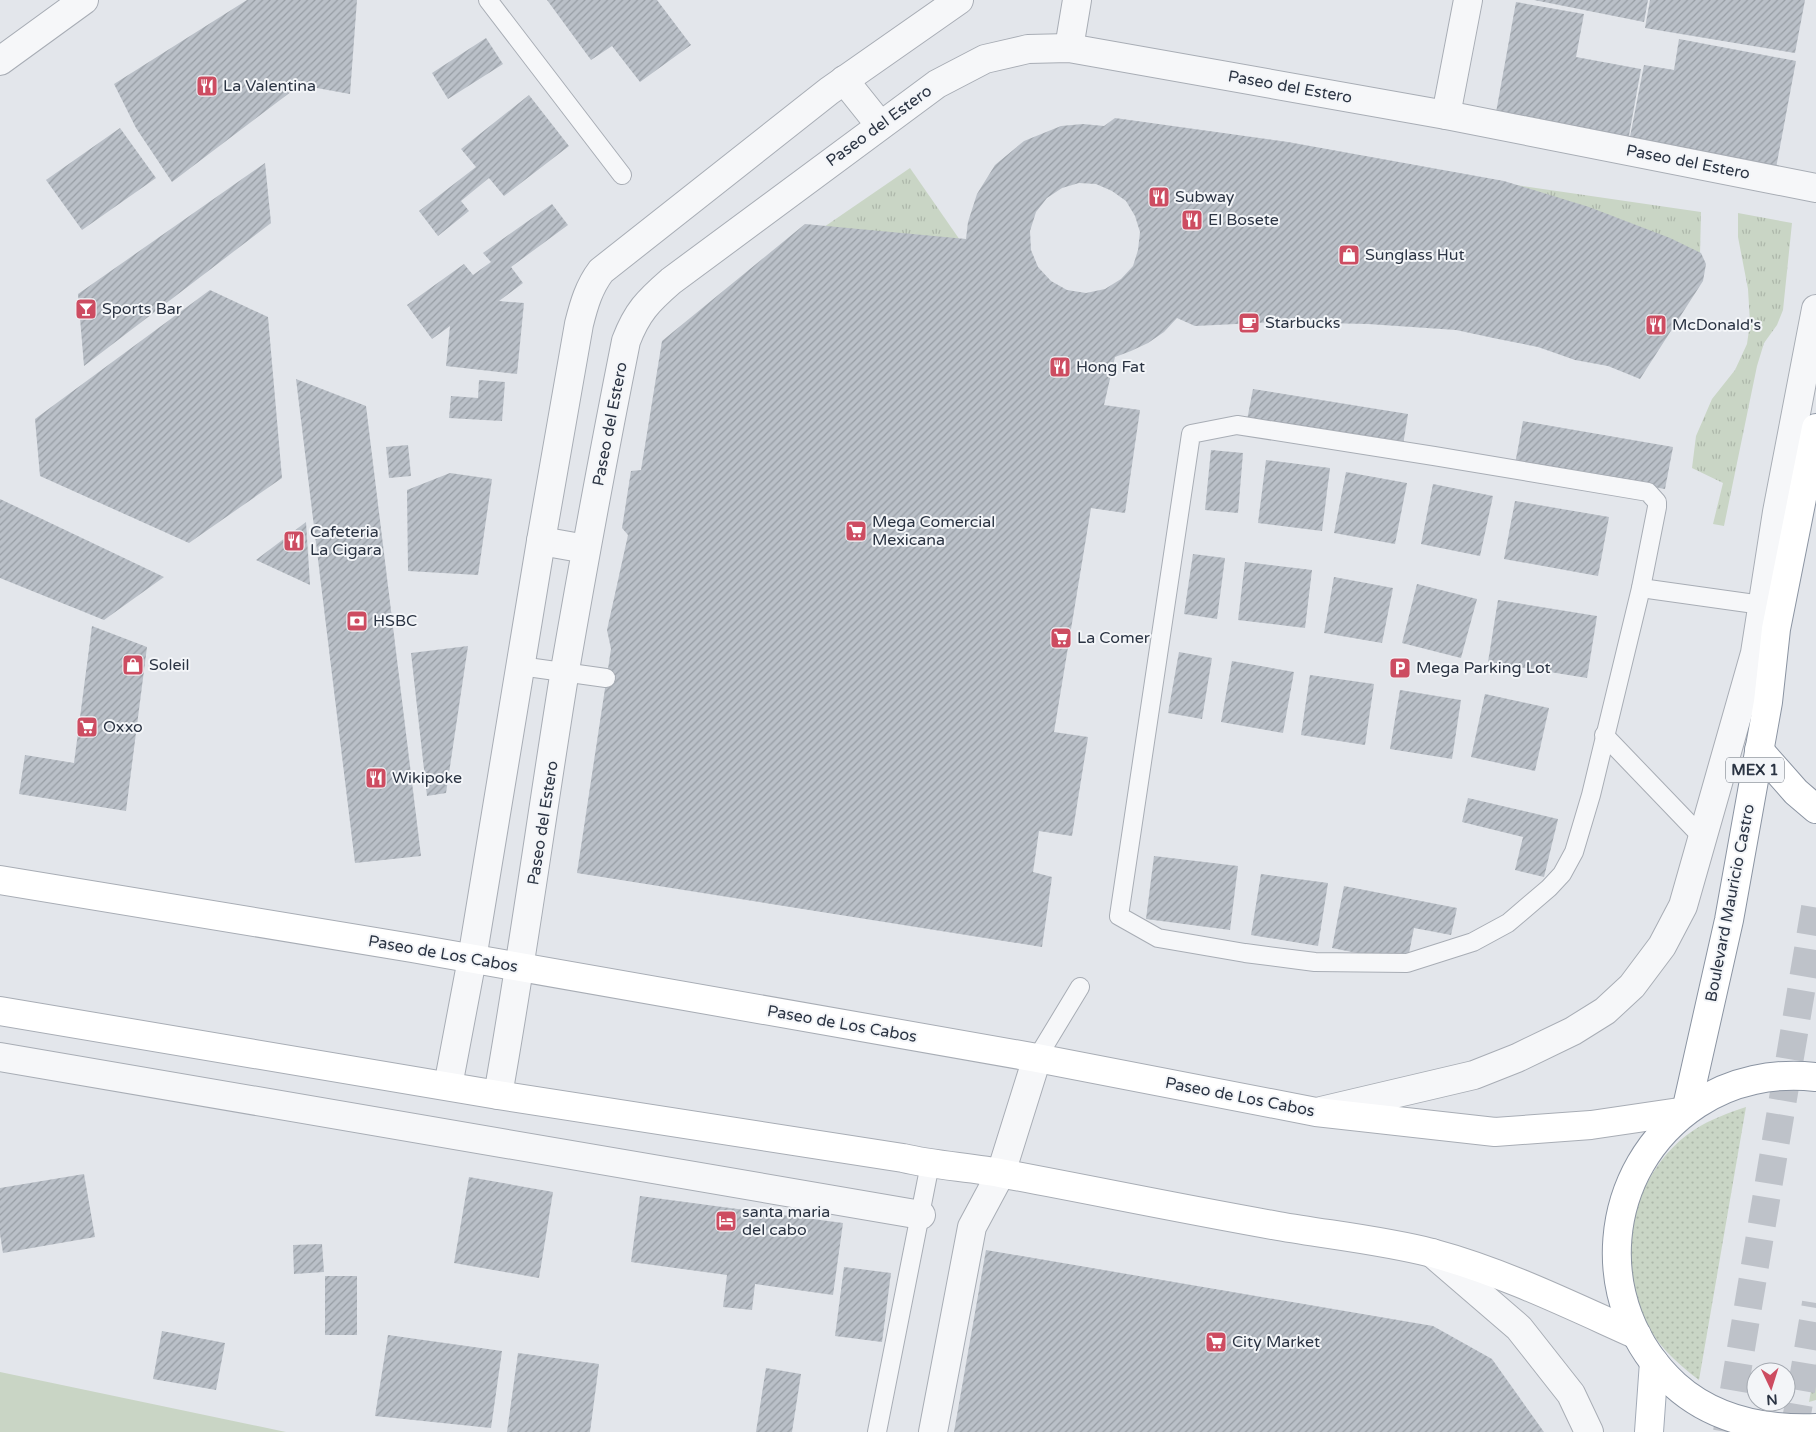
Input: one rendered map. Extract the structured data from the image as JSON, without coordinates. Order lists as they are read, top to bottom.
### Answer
{
  "streets": {
    "main road": ["MEX 1", "Boulevard Mauricio Castro", "Paseo de Los Cabos"],
    "street": ["Paseo del Estero"]
  },
  "crossings": [
    ["Paseo del Estero", "Paseo de Los Cabos"],
    ["Boulevard Mauricio Castro", "Paseo de Los Cabos"]
  ],
  "places": {
    "restaurant": [
      "La Valentina",
      "Subway",
      "El Bosete",
      "McDonald's",
      "Hong Fat",
      "Cafeteria La Cigara",
      "Wikipoke"
    ],
    "shop": ["Sunglass Hut", "Soleil"],
    "bar": ["Sports Bar"],
    "cafe": ["Starbucks"],
    "supermarket": [
      "Mega Comercial Mexicana",
      "La Comer",
      "Oxxo",
      "City Market"
    ],
    "bank": ["HSBC"],
    "parking": ["Mega Parking Lot"],
    "hotel": ["santa maria del cabo"]
  },
  "north": "bottom"
}
